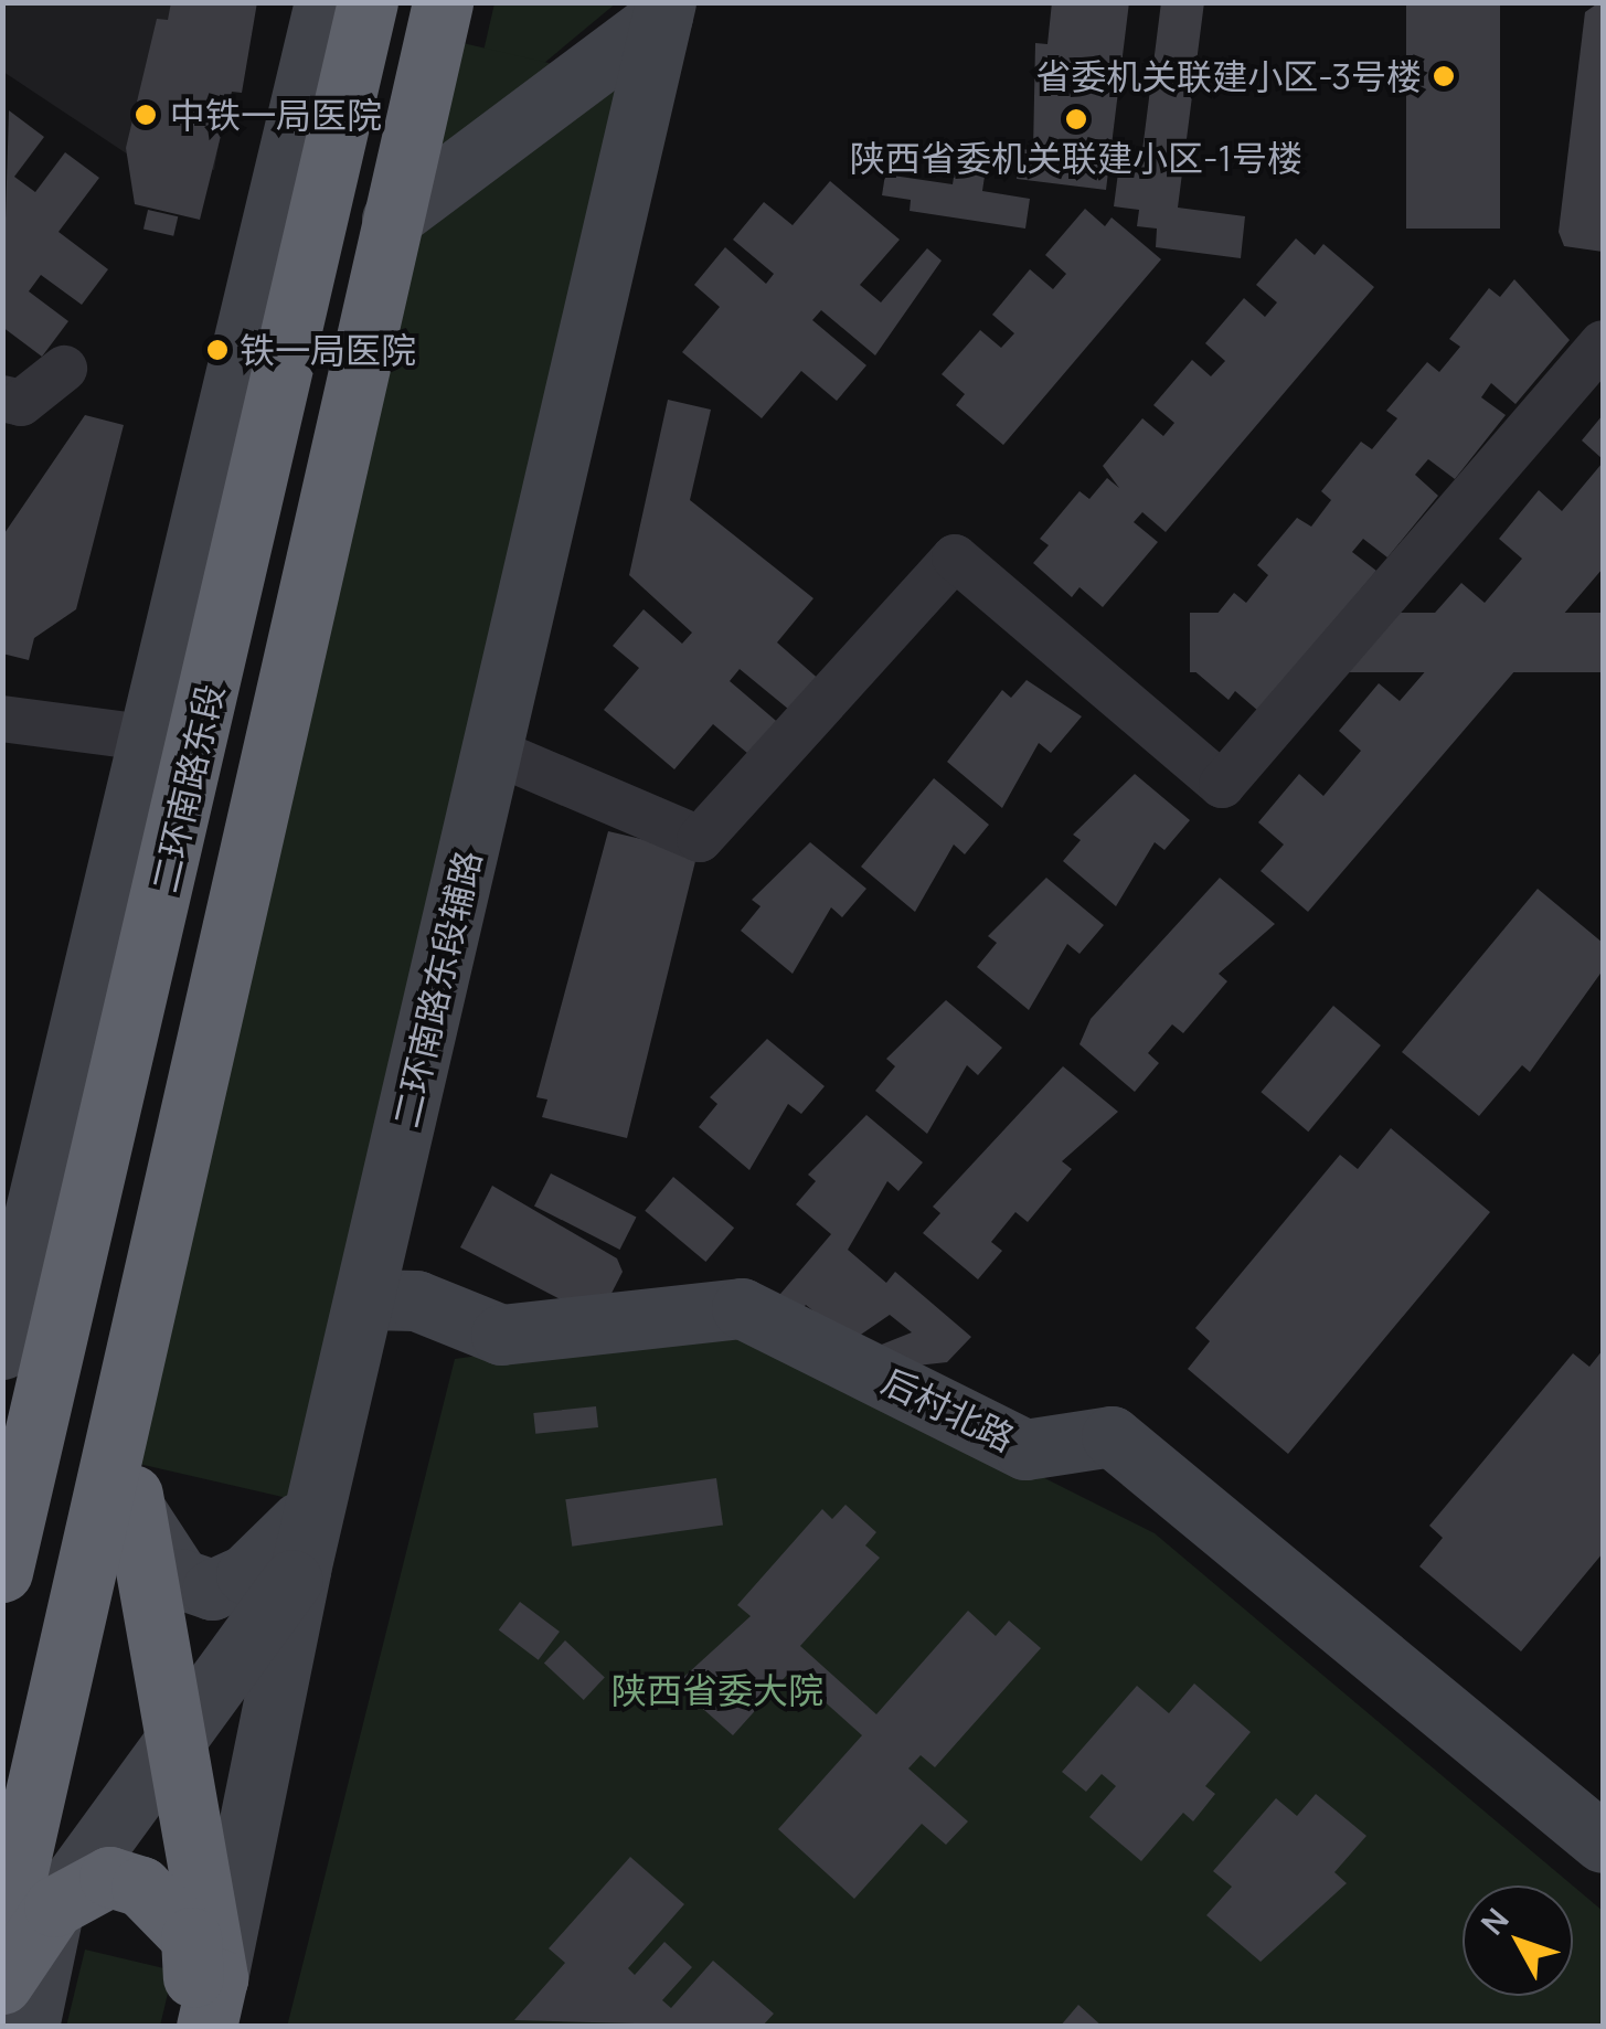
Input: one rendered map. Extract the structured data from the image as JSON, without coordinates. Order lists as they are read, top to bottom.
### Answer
{
  "streets": {
    "highway": ["二环南路东段"],
    "main road": ["二环南路东段辅路", "后村北路"]
  },
  "crossings": [
    ["二环南路东段辅路", "后村北路"]
  ],
  "parks": ["陕西省委大院"],
  "places": [
    "省委机关联建小区-3号楼",
    "中铁一局医院",
    "陕西省委机关联建小区-1号楼",
    "铁一局医院"
  ],
  "north": "top left"
}
